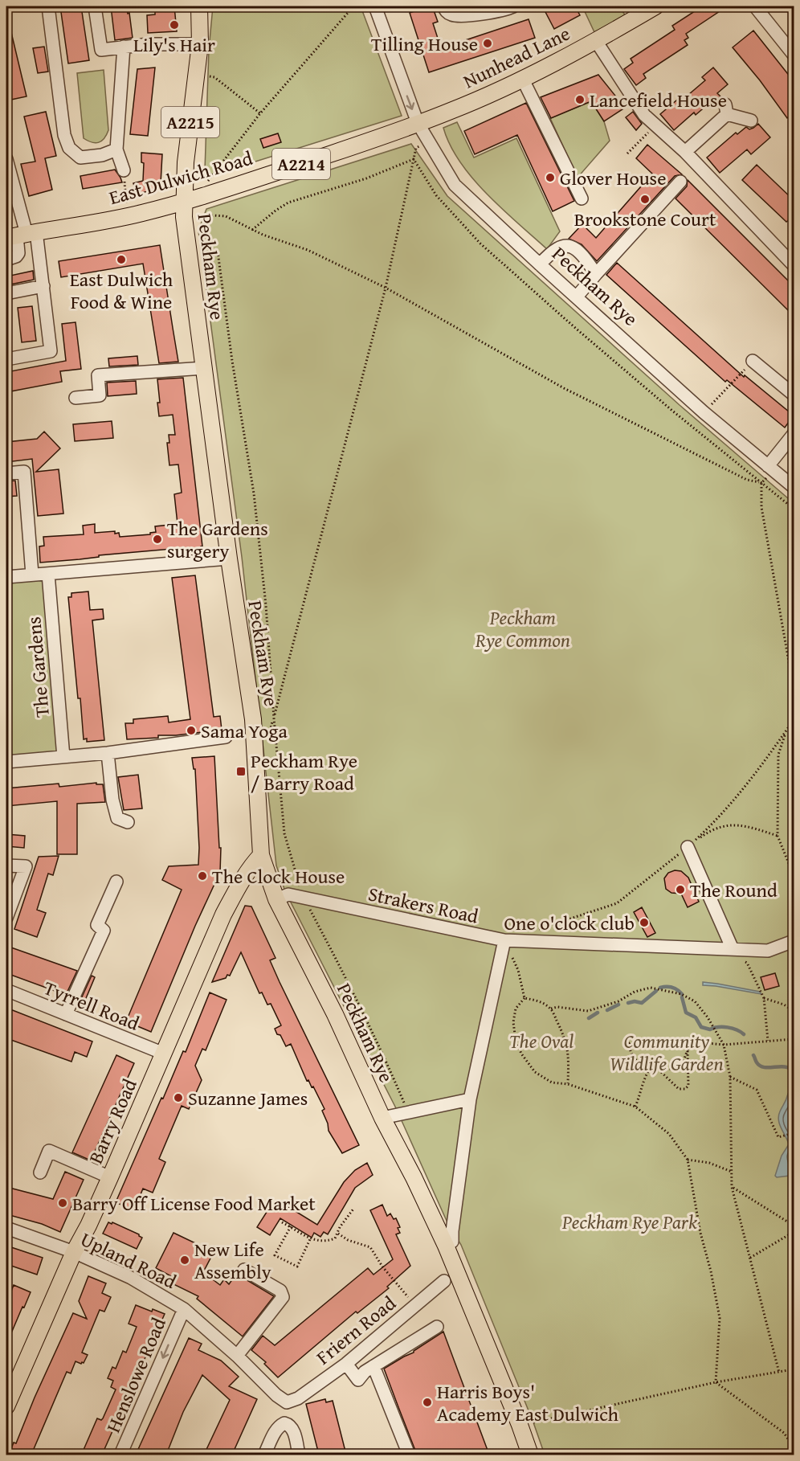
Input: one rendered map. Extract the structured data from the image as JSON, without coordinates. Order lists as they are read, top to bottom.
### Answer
{
  "streets": {
    "main road": [
      "Nunhead Lane",
      "A2215",
      "A2214",
      "East Dulwich Road",
      "Peckham Rye",
      "Barry Road"
    ],
    "street": [
      "The Gardens",
      "Strakers Road",
      "Tyrrell Road",
      "Upland Road",
      "Friern Road",
      "Henslowe Road"
    ]
  },
  "crossings": [
    ["Nunhead Lane", "East Dulwich Road"],
    ["Nunhead Lane", "Peckham Rye"],
    ["East Dulwich Road", "Peckham Rye"],
    ["Peckham Rye", "Strakers Road"],
    ["Peckham Rye", "Barry Road"],
    ["Tyrrell Road", "Barry Road"],
    ["Barry Road", "Upland Road"],
    ["Upland Road", "Friern Road"],
    ["Upland Road", "Henslowe Road"]
  ],
  "one_way": ["Henslowe Road"],
  "parks": [
    "Peckham Rye Common",
    "The Oval",
    "Community Wildlife Garden",
    "Peckham Rye Park"
  ],
  "places": {
    "other": [
      "Lily's Hair",
      "Tilling House",
      "Lancefield House",
      "Glover House",
      "Brookstone Court",
      "East Dulwich Food & Wine",
      "The Gardens surgery",
      "Sama Yoga",
      "The Clock House",
      "The Round",
      "One o'clock club",
      "Suzanne James",
      "Barry Off License Food Market",
      "New Life Assembly",
      "Harris Boys' Academy East Dulwich"
    ],
    "transit": ["Peckham Rye / Barry Road"]
  }
}
